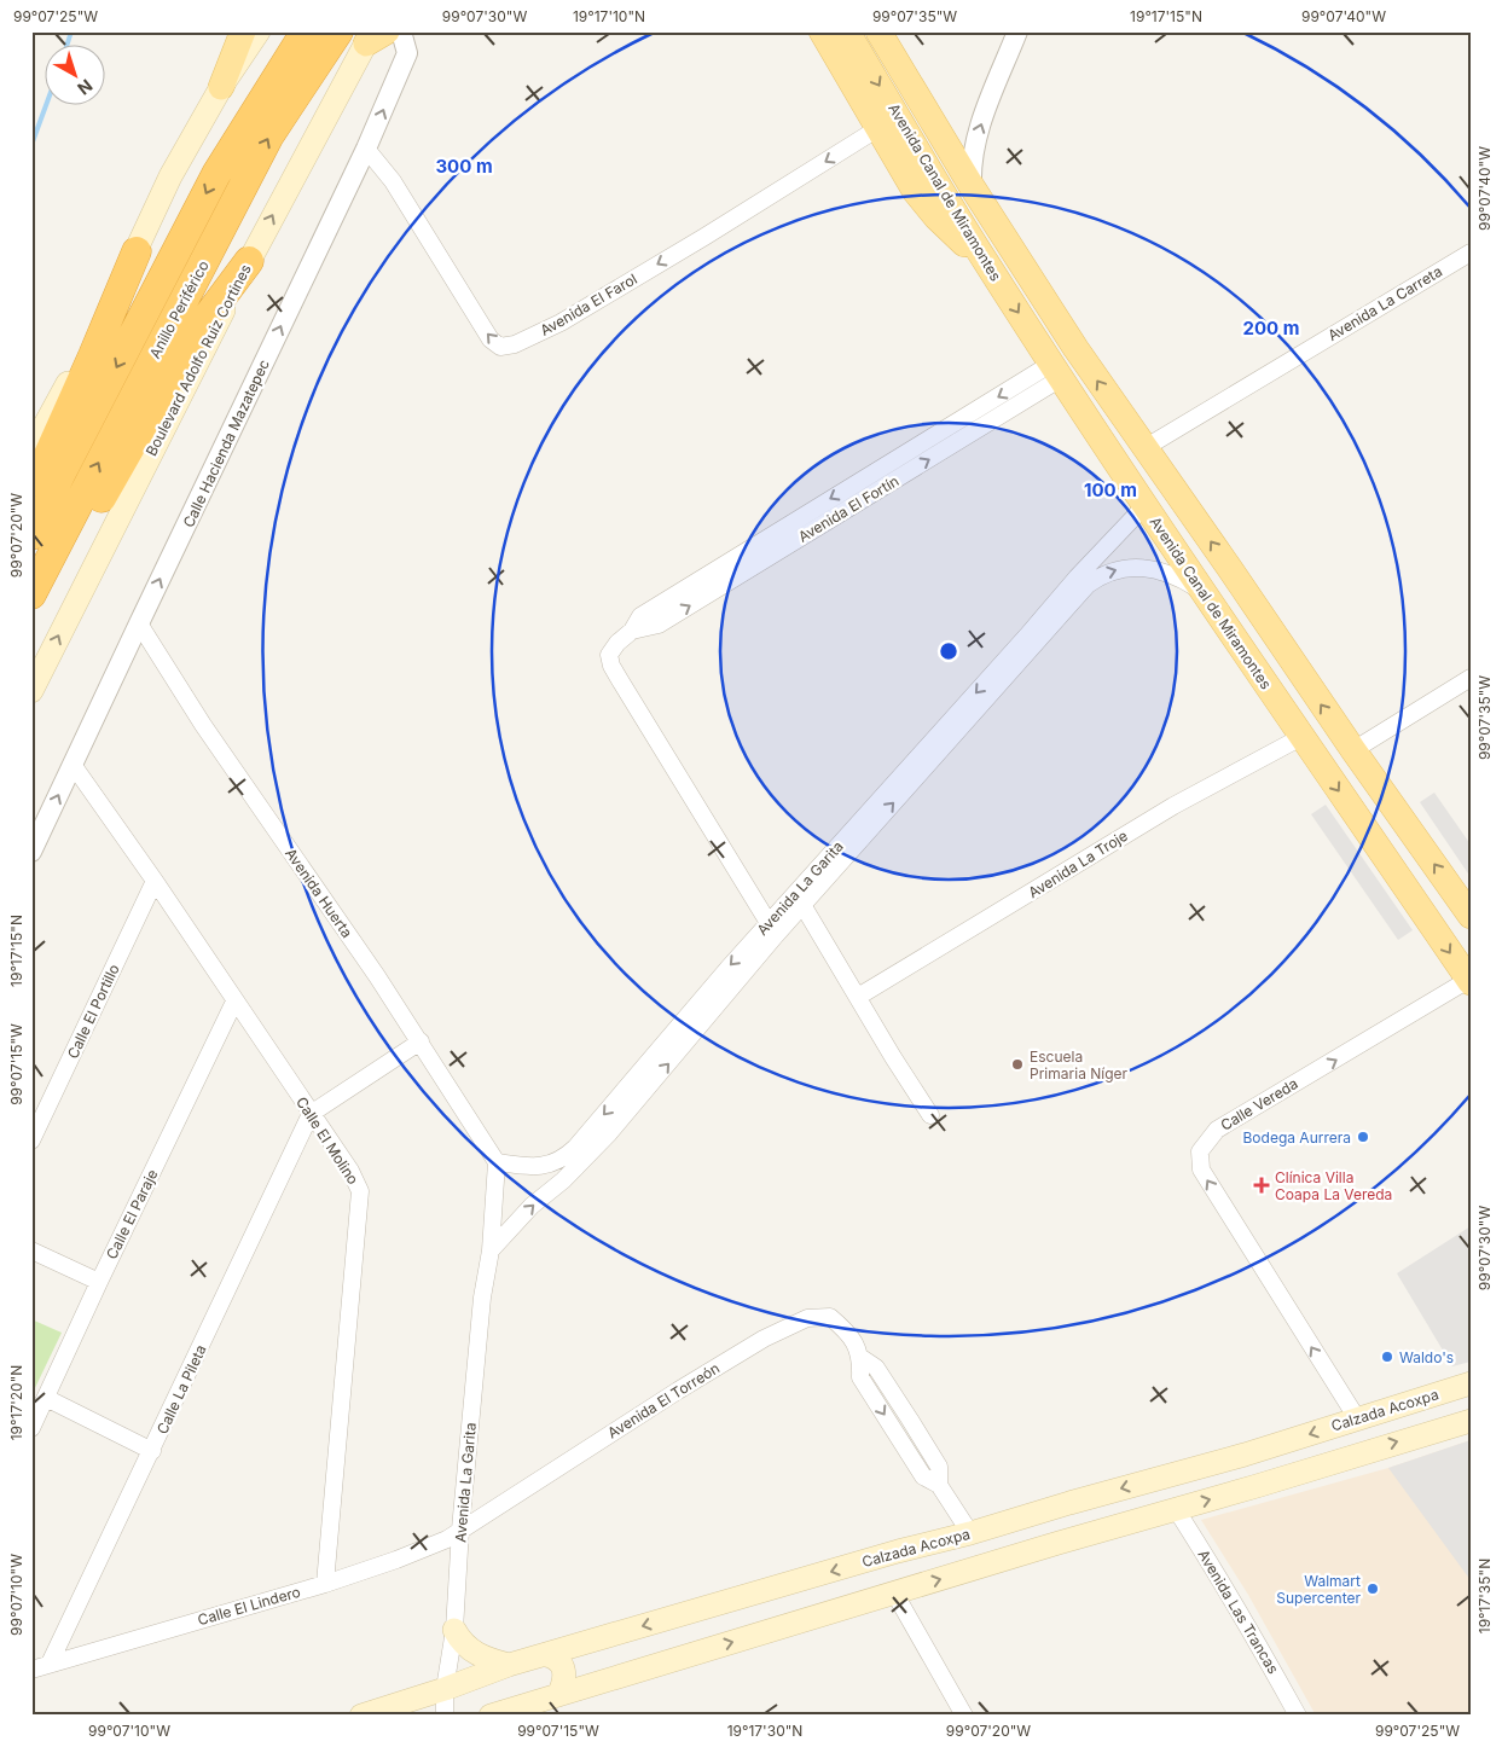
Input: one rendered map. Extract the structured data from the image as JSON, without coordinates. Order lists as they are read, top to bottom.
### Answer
{
  "streets": {
    "highway": ["Anillo Periférico"],
    "main road": ["Avenida Canal de Miramontes", "Boulevard Adolfo Ruiz Cortines", "Calzada Acoxpa"],
    "street": [
      "Avenida La Carreta",
      "Avenida El Farol",
      "Calle Hacienda Mazatepec",
      "Avenida El Fortín",
      "Avenida La Troje",
      "Avenida La Garita",
      "Avenida Huerta",
      "Calle El Portillo",
      "Calle Vereda",
      "Calle El Molino",
      "Calle El Paraje",
      "Calle La Pileta",
      "Avenida El Torreón",
      "Calle El Lindero",
      "Avenida Las Trancas"
    ]
  },
  "crossings": [
    ["Avenida Canal de Miramontes", "Avenida La Carreta"],
    ["Avenida Canal de Miramontes", "Avenida El Fortín"],
    ["Avenida Canal de Miramontes", "Avenida La Troje"],
    ["Avenida Canal de Miramontes", "Avenida La Garita"],
    ["Avenida Canal de Miramontes", "Calle Vereda"],
    ["Avenida El Farol", "Calle Hacienda Mazatepec"],
    ["Calle Hacienda Mazatepec", "Avenida Huerta"],
    ["Calle Hacienda Mazatepec", "Calle El Molino"],
    ["Avenida El Fortín", "Avenida La Garita"],
    ["Avenida La Garita", "Avenida Huerta"],
    ["Avenida La Garita", "Avenida El Torreón"],
    ["Avenida La Garita", "Calzada Acoxpa"],
    ["Avenida La Garita", "Calle El Lindero"],
    ["Calle El Portillo", "Calle El Molino"],
    ["Calle Vereda", "Calzada Acoxpa"],
    ["Calle El Molino", "Calle El Paraje"],
    ["Calle El Molino", "Calle La Pileta"],
    ["Calle El Molino", "Calle El Lindero"],
    ["Calle La Pileta", "Calle El Lindero"],
    ["Avenida El Torreón", "Calzada Acoxpa"],
    ["Avenida El Torreón", "Calle El Lindero"]
  ],
  "one_way": ["Calle Hacienda Mazatepec"],
  "places": {
    "other": [
      "Escuela Primaria Níger",
      "Bodega Aurrera",
      "Waldo's",
      "Walmart Supercenter"
    ],
    "health": ["Clínica Villa Coapa La Vereda"]
  },
  "north": "bottom right",
  "coordinates": [
    "99°07'25\"W",
    "99°07'30\"W",
    "19°17'10\"N",
    "99°07'35\"W",
    "19°17'15\"N",
    "99°07'40\"W",
    "99°07'20\"W",
    "99°07'15\"W",
    "19°17'20\"N",
    "99°07'10\"W",
    "19°17'35\"N",
    "19°17'30\"N"
  ],
  "rings": ["300 m", "200 m", "100 m"]
}
